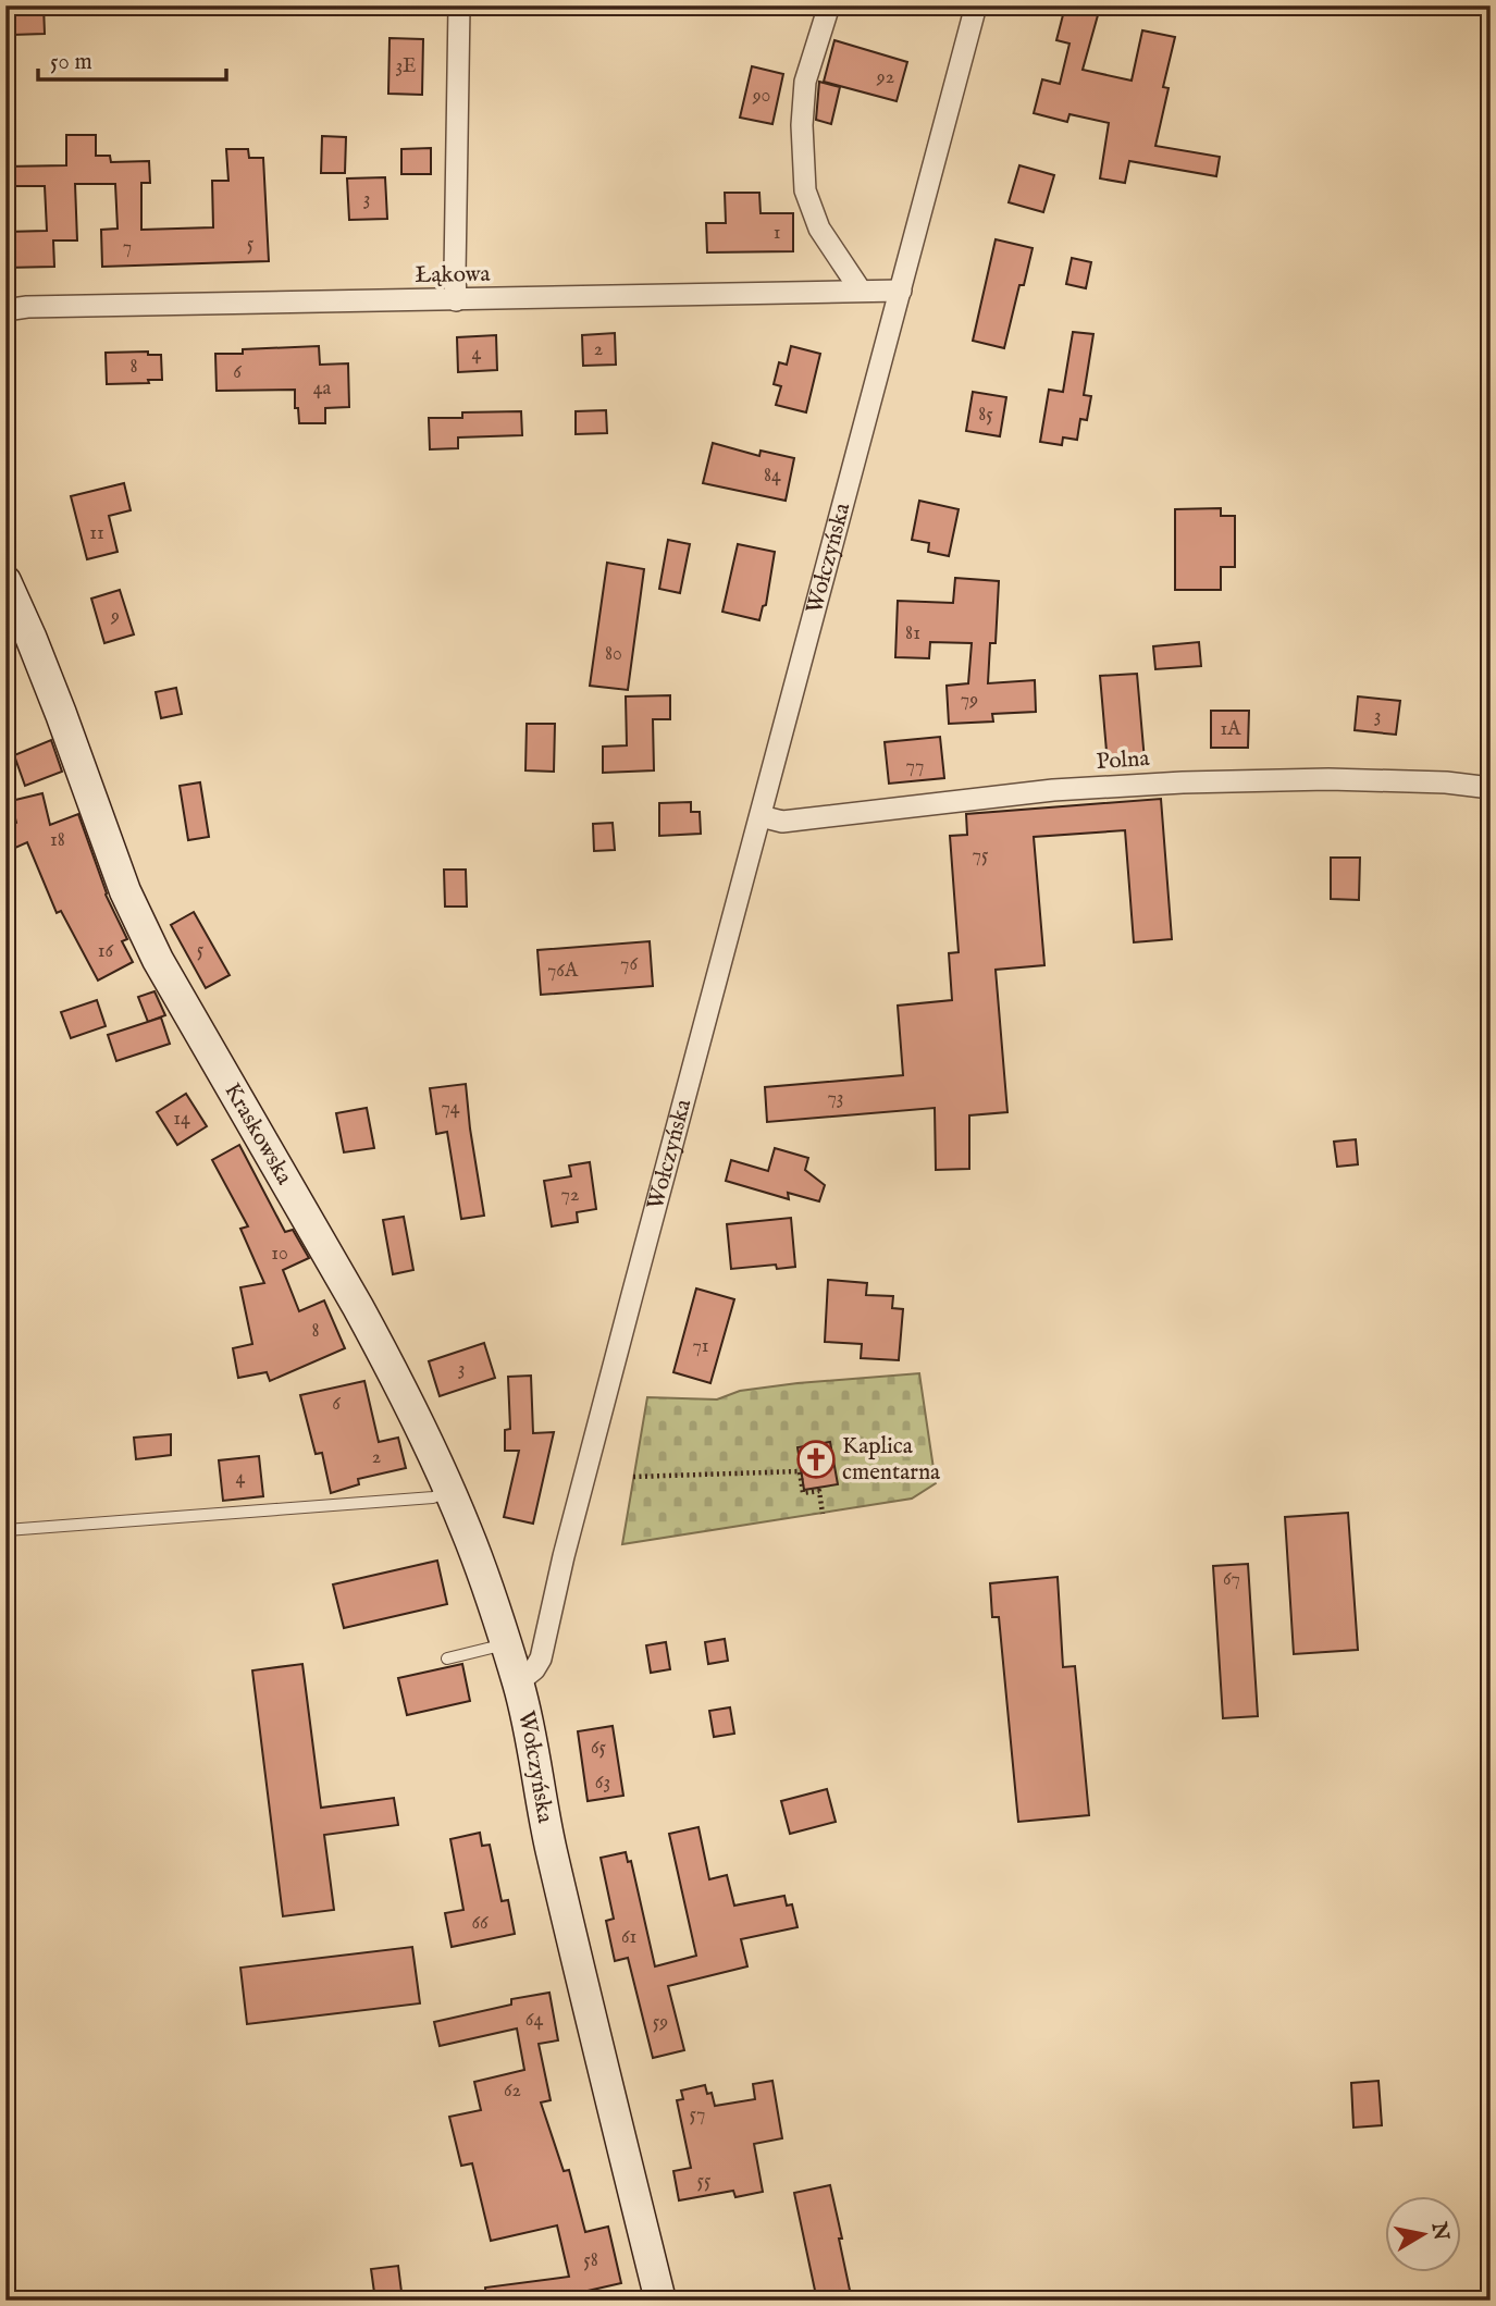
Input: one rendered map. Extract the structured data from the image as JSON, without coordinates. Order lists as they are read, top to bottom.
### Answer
{
  "streets": {
    "street": [
      "Łąkowa",
      "Wołczyńska",
      "Polna",
      "Kraskowska"
    ]
  },
  "crossings": [
    ["Łąkowa", "Wołczyńska"],
    ["Wołczyńska", "Polna"],
    ["Wołczyńska", "Kraskowska"]
  ],
  "places": {
    "church": ["Kaplica cmentarna"]
  },
  "house_numbers": [
    "3E",
    "92",
    "90",
    "3",
    "1",
    "5",
    "7",
    "2",
    "4",
    "8",
    "6",
    "4a",
    "85",
    "84",
    "11",
    "9",
    "81",
    "80",
    "79",
    "3",
    "1A",
    "77",
    "18",
    "75",
    "5",
    "16",
    "76",
    "76A",
    "73",
    "74",
    "14",
    "72",
    "10",
    "8",
    "71",
    "3",
    "6",
    "2",
    "4",
    "67",
    "65",
    "63",
    "66",
    "61",
    "64",
    "59",
    "62",
    "57",
    "55",
    "58"
  ],
  "scale_bar": "50 m",
  "north": "right"
}
